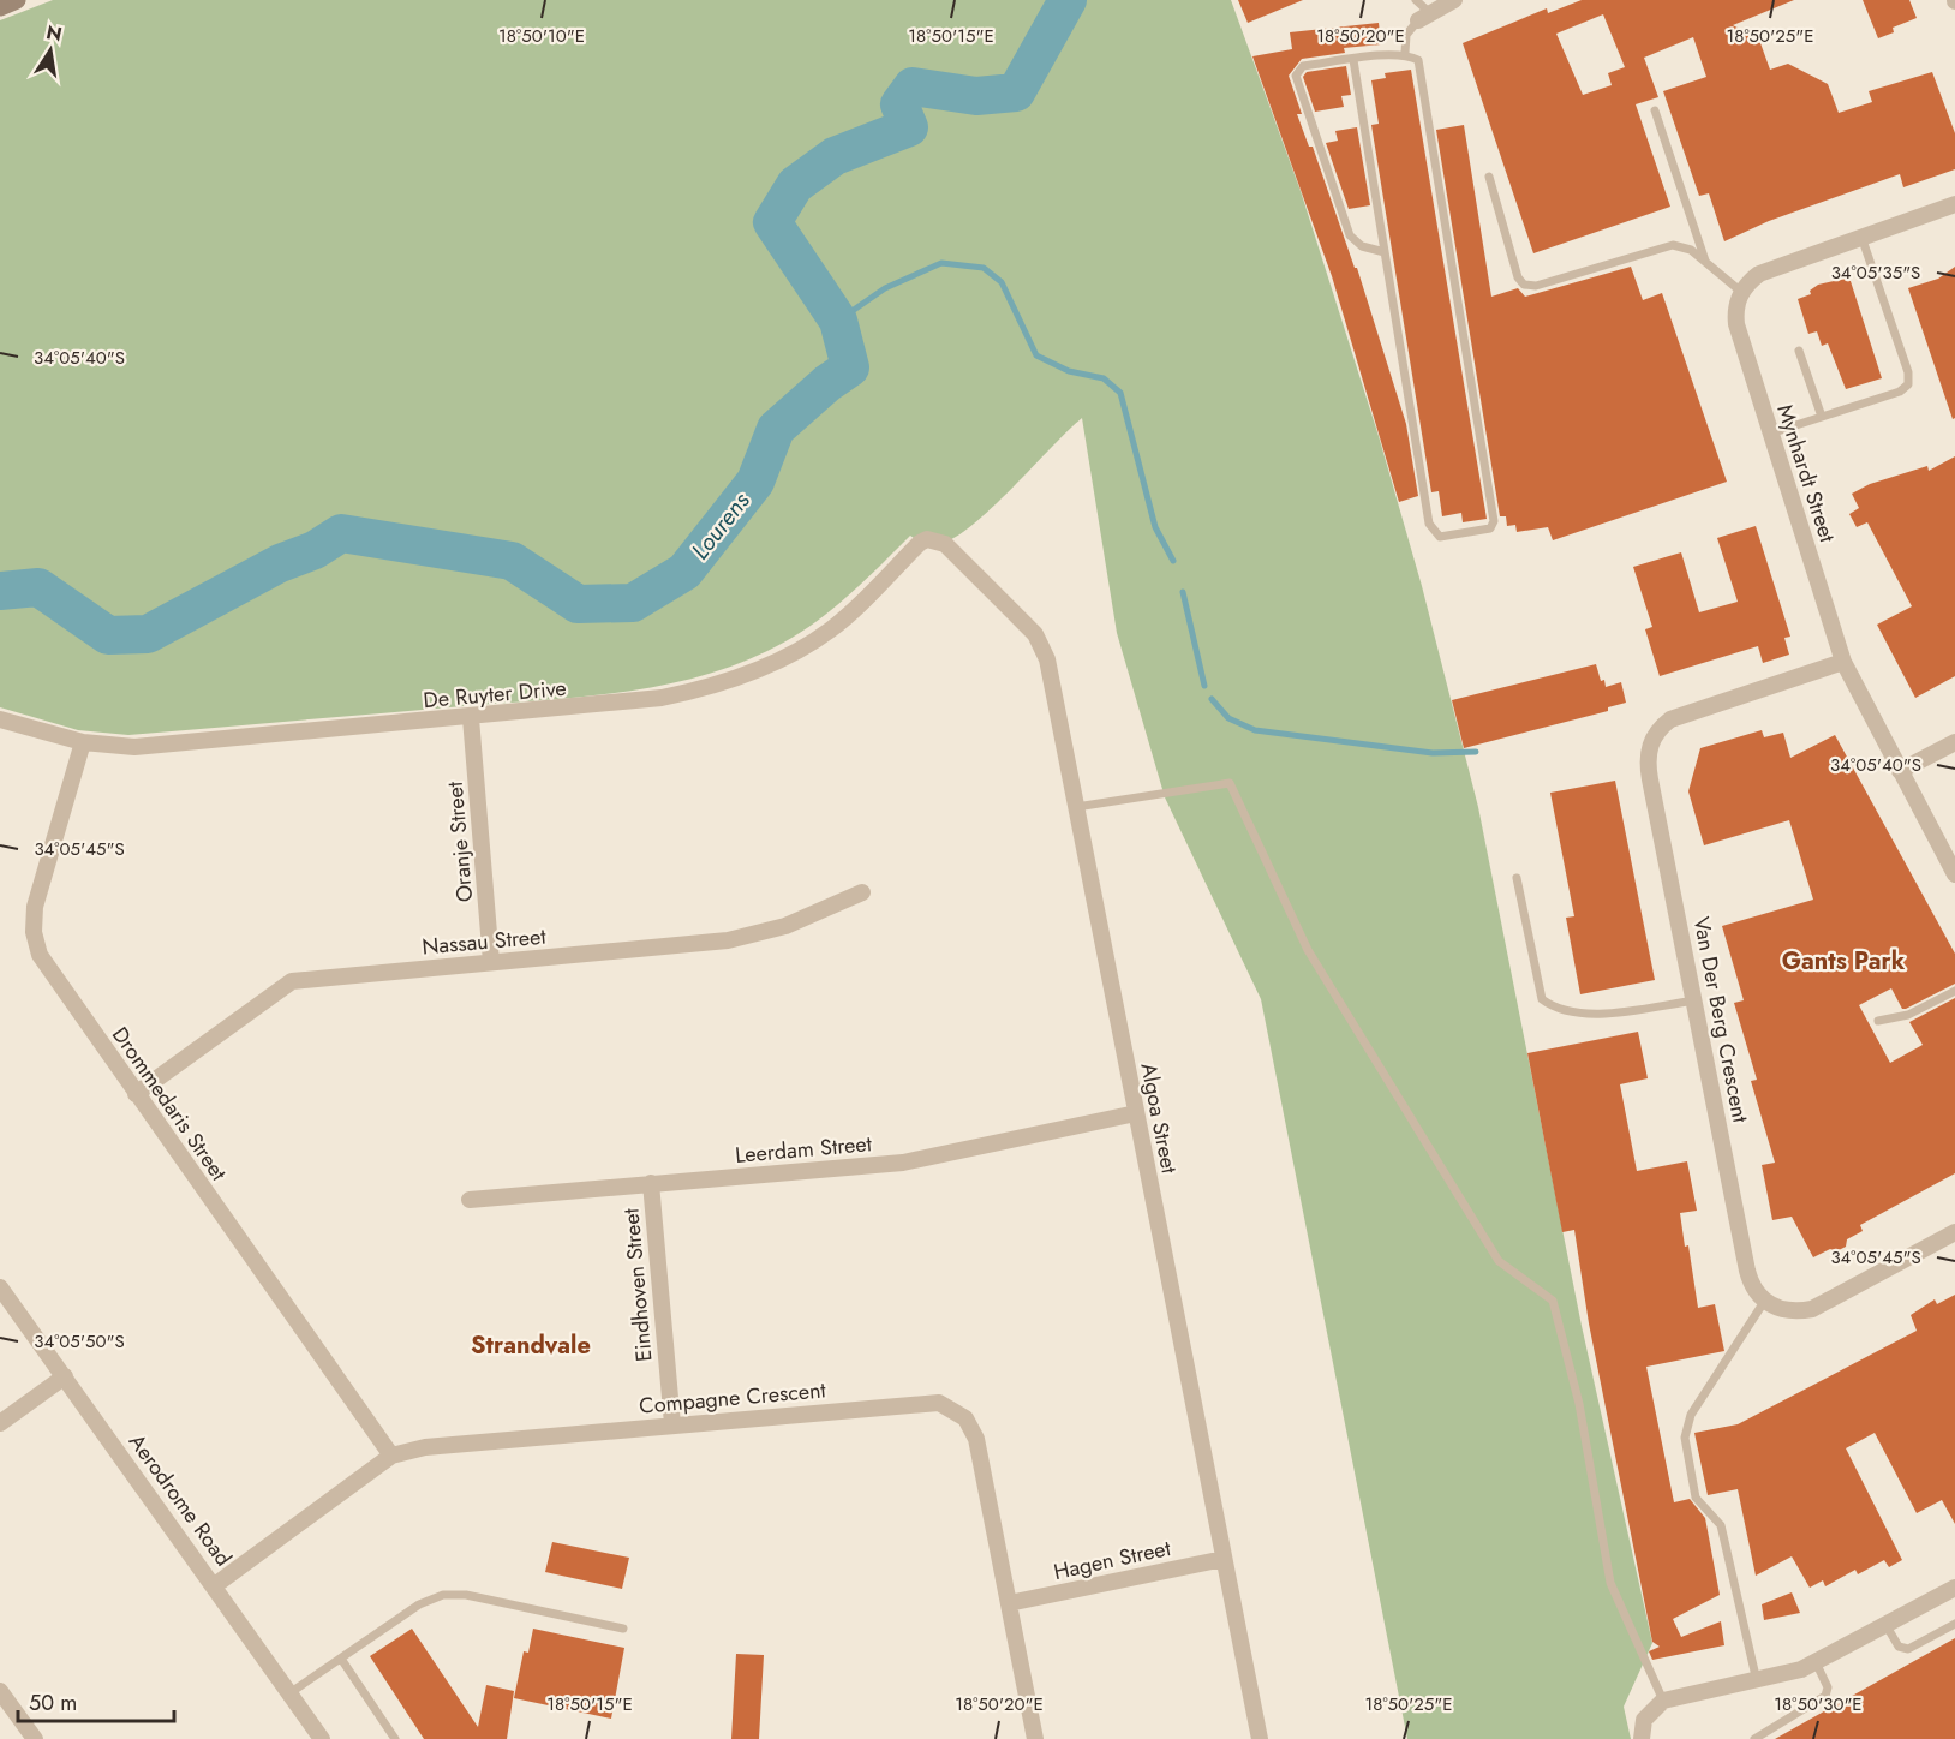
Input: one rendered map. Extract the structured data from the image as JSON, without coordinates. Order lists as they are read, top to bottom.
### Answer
{
  "streets": {
    "street": [
      "Mynhardt Street",
      "De Ruyter Drive",
      "Oranje Street",
      "Nassau Street",
      "Van Der Berg Crescent",
      "Drommedaris Street",
      "Algoa Street",
      "Leerdam Street",
      "Eindhoven Street",
      "Compagne Crescent",
      "Aerodrome Road",
      "Hagen Street"
    ]
  },
  "crossings": [
    ["Mynhardt Street", "Van Der Berg Crescent"],
    ["De Ruyter Drive", "Oranje Street"],
    ["De Ruyter Drive", "Drommedaris Street"],
    ["De Ruyter Drive", "Algoa Street"],
    ["Oranje Street", "Nassau Street"],
    ["Nassau Street", "Drommedaris Street"],
    ["Drommedaris Street", "Compagne Crescent"],
    ["Algoa Street", "Leerdam Street"],
    ["Algoa Street", "Hagen Street"],
    ["Leerdam Street", "Eindhoven Street"],
    ["Eindhoven Street", "Compagne Crescent"],
    ["Compagne Crescent", "Aerodrome Road"],
    ["Compagne Crescent", "Hagen Street"]
  ],
  "districts": ["Gants Park", "Strandvale"],
  "water": ["Lourens"],
  "scale_bar": "50 m",
  "north": "top",
  "coordinates": [
    "18°50'10\"E",
    "18°50'15\"E",
    "18°50'20\"E",
    "18°50'25\"E",
    "34°05'35\"S",
    "34°05'40\"S",
    "34°05'45\"S",
    "34°05'50\"S",
    "18°50'30\"E"
  ]
}
